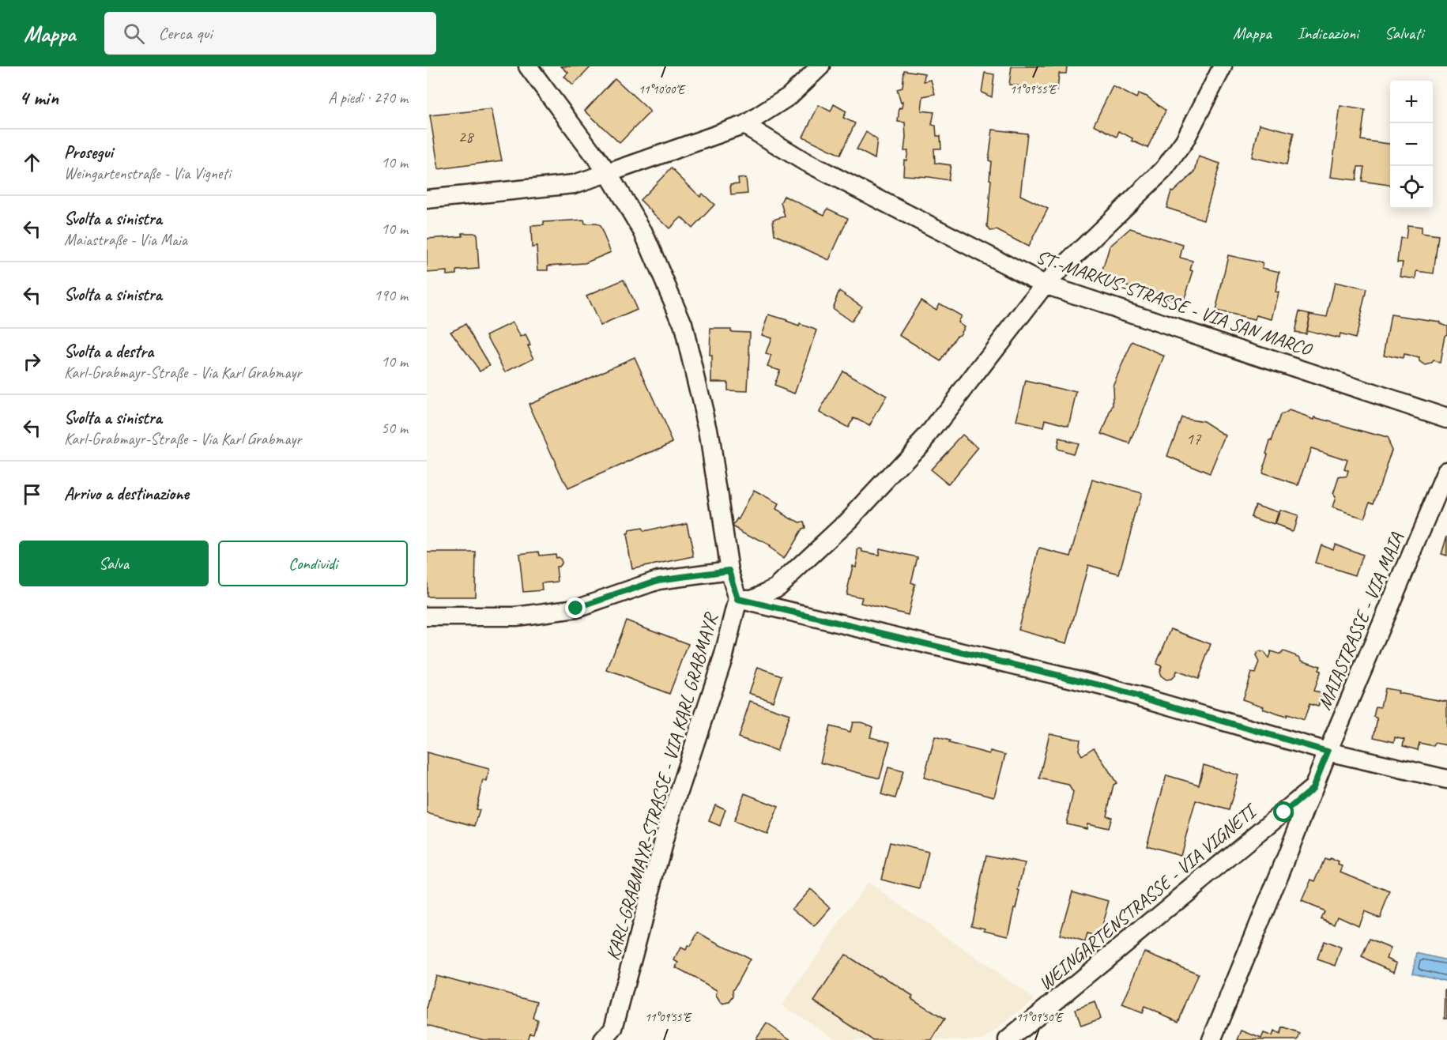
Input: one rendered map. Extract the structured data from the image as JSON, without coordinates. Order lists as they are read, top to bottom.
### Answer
{
  "streets": {
    "street": [
      "ST.-MARKUS-STRASSE - VIA SAN MARCO",
      "MAIASTRASSE - VIA MAIA",
      "KARL-GRABMAYR-STRASSE - VIA KARL GRABMAYR",
      "WEINGARTENSTRASSE - VIA VIGNETI"
    ]
  },
  "crossings": [
    ["MAIASTRASSE - VIA MAIA", "WEINGARTENSTRASSE - VIA VIGNETI"]
  ],
  "house_numbers": ["28", "17"],
  "page": {
    "header": "Mappa",
    "search": "Cerca qui",
    "nav": ["Mappa", "Indicazioni", "Salvati"],
    "heading": ["4 min", "A piedi · 270 m"],
    "map_buttons": ["+", "−"],
    "list": [
      ["Prosegui", "Weingartenstraße - Via Vigneti", "10 m"],
      ["Svolta a sinistra", "Maiastraße - Via Maia", "10 m"],
      ["Svolta a sinistra", "190 m"],
      ["Svolta a destra", "Karl-Grabmayr-Straße - Via Karl Grabmayr", "10 m"],
      ["Svolta a sinistra", "Karl-Grabmayr-Straße - Via Karl Grabmayr", "50 m"],
      "Arrivo a destinazione"
    ],
    "buttons": ["Salva", "Condividi"]
  },
  "coordinates": ["11°09'55\"E", "11°10'00\"E", "11°09'50\"E"]
}
